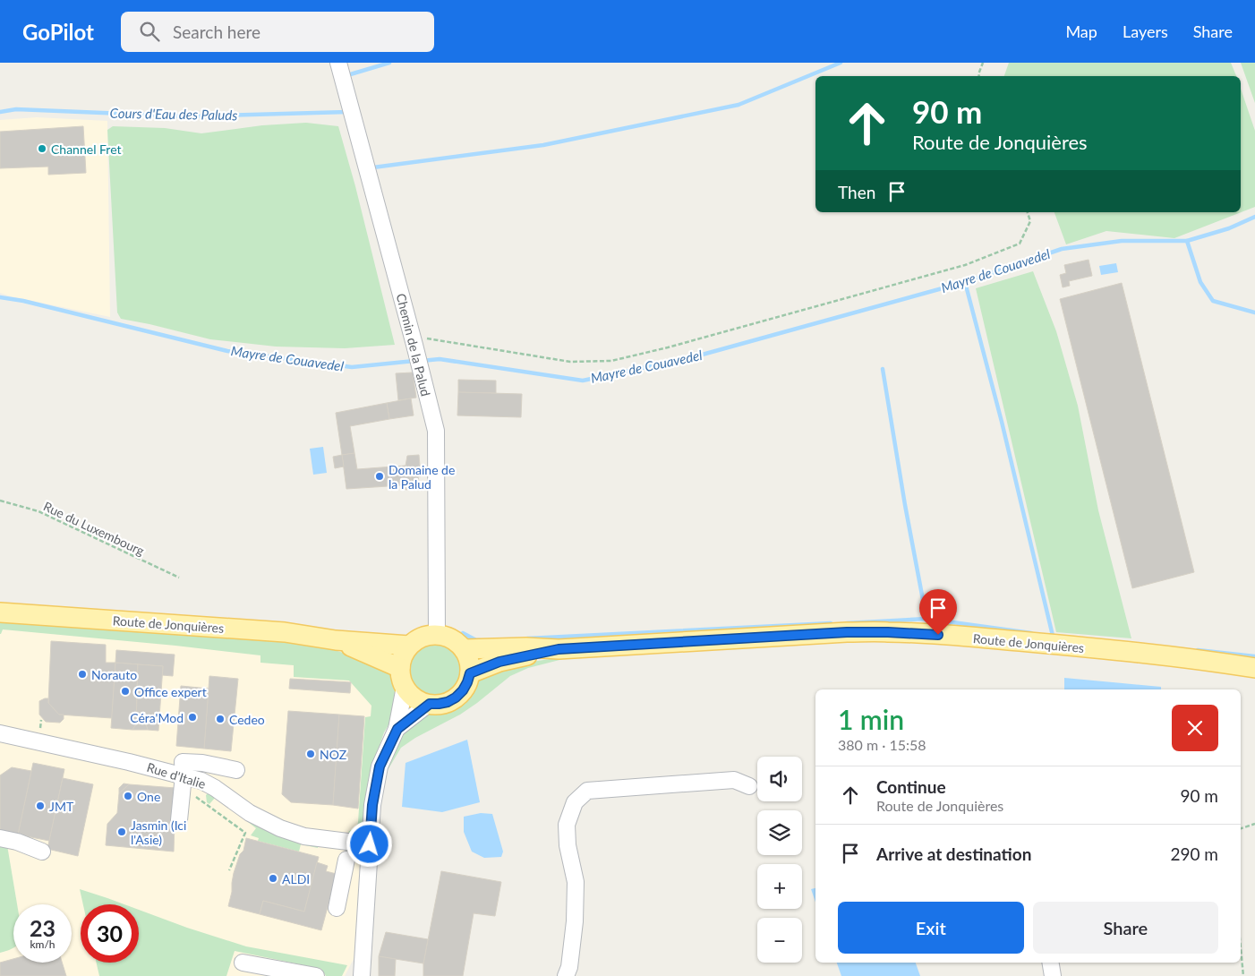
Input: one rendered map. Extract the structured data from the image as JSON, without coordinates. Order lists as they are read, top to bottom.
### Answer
{
  "streets": {
    "main road": ["Route de Jonquières"],
    "street": ["Chemin de la Palud", "Rue d'Italie"],
    "path": ["Rue du Luxembourg"]
  },
  "crossings": [
    ["Chemin de la Palud", "Route de Jonquières"]
  ],
  "water": ["Cours d'Eau des Paluds", "Mayre de Couavedel"],
  "places": [
    "Channel Fret",
    "Domaine de la Palud",
    "Norauto",
    "Office expert",
    "Céra'Mod",
    "Cedeo",
    "NOZ",
    "One",
    "JMT",
    "Jasmin (Ici l'Asie)",
    "ALDI"
  ],
  "page": {
    "header": "GoPilot",
    "search": "Search here",
    "nav": ["Map", "Layers", "Share"],
    "turn": ["90 m", "Route de Jonquières"],
    "then": "Then",
    "heading": ["1 min", "380 m · 15:58"],
    "map_buttons": ["+", "−"],
    "list": [
      {
        "name": "Continue",
        "note": "Route de Jonquières",
        "value": "90 m"
      },
      {
        "name": "Arrive at destination",
        "value": "290 m"
      }
    ],
    "buttons": ["Exit", "Share"],
    "speed": "23 km/h",
    "limit": "30"
  }
}
